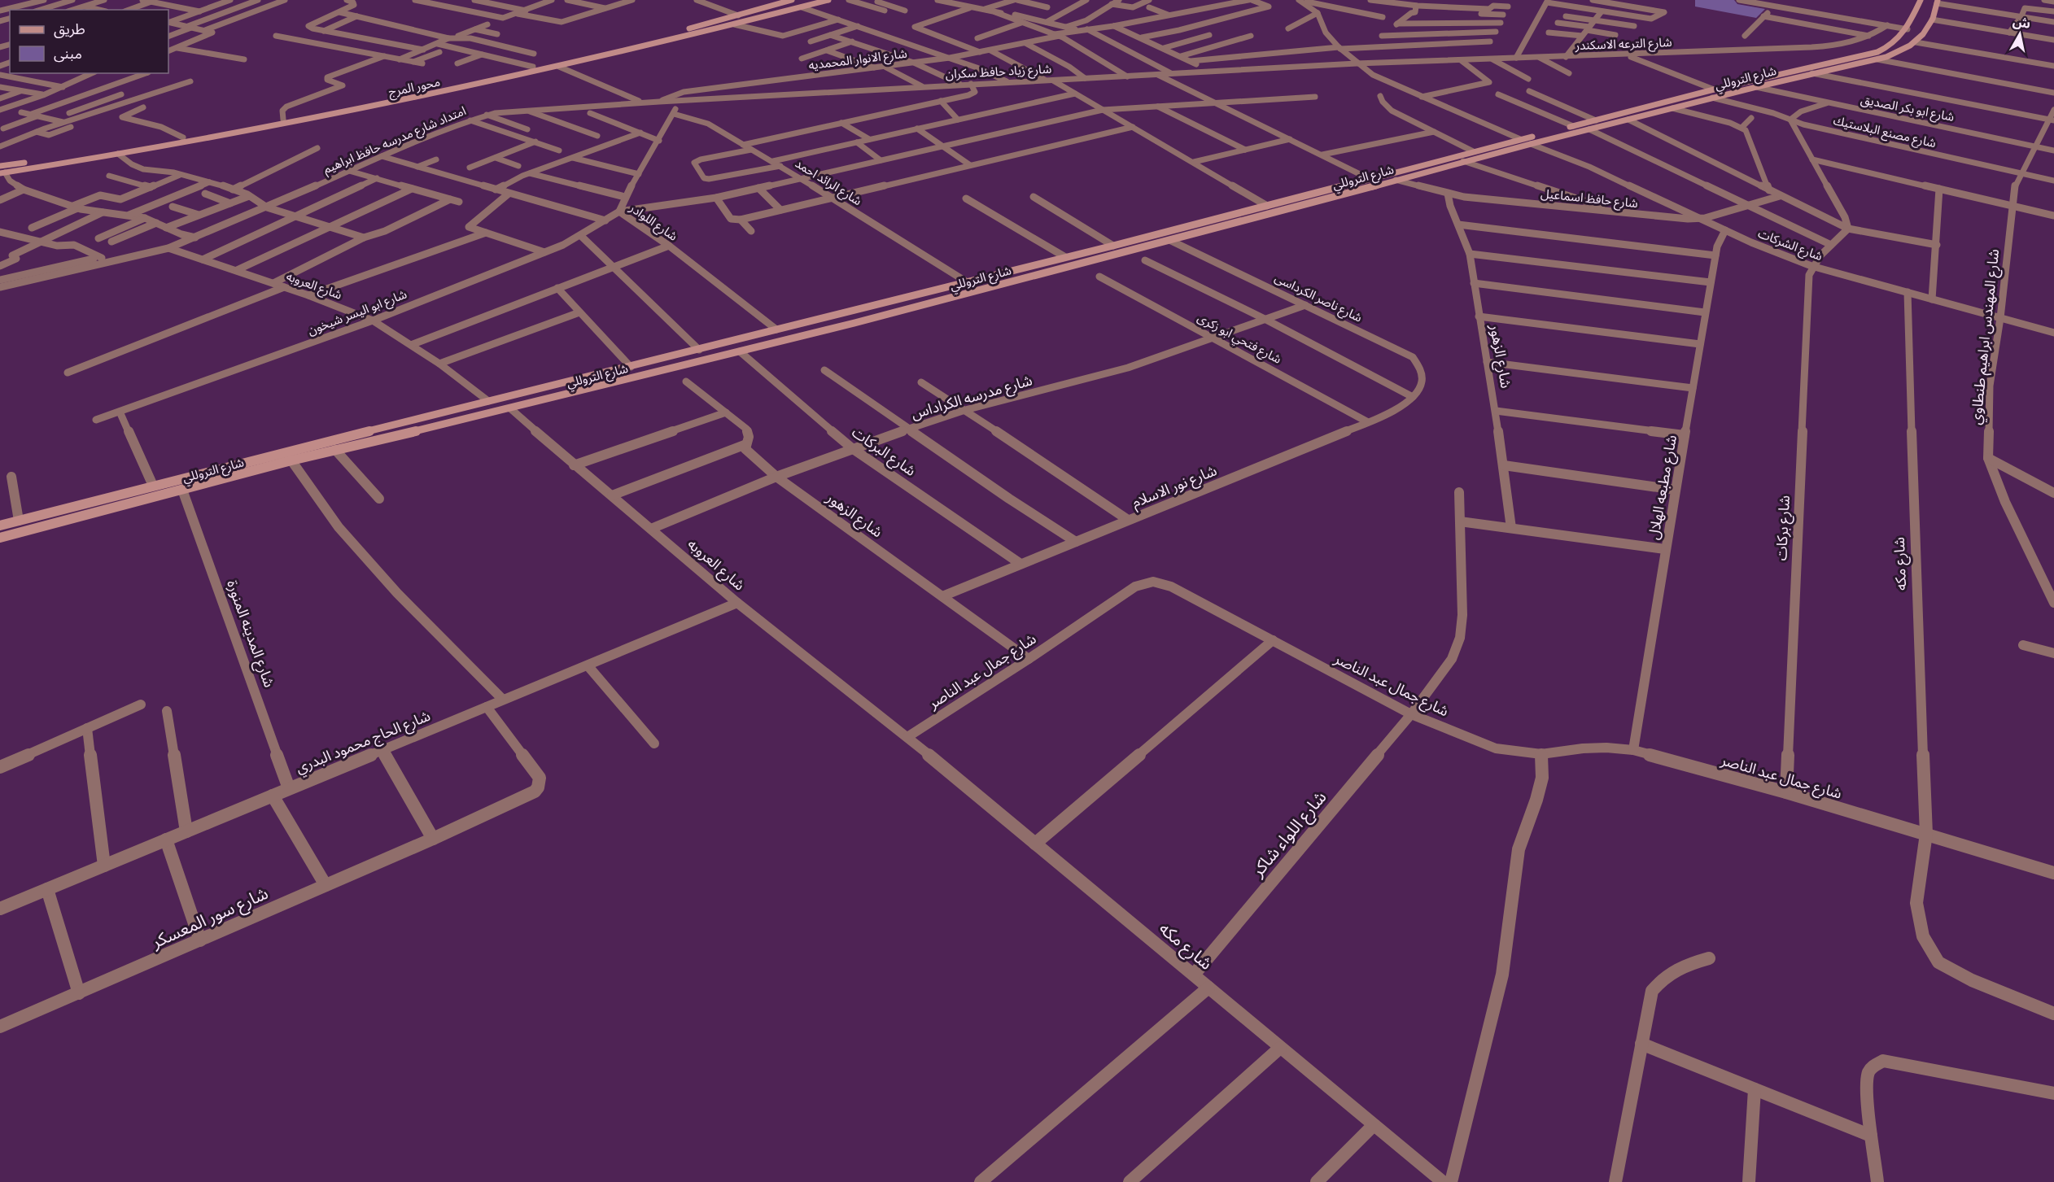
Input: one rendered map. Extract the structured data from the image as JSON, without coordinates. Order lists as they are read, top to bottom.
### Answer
{
  "streets": {
    "street": [
      "شارع الترعه الاسكندر",
      "شارع الانوار المحمديه",
      "شارع زياد حافظ سكران",
      "شارع التروللي",
      "محور المرج",
      "شارع ابو بكر الصديق",
      "شارع مصنع البلاستيك",
      "امتداد شارع مدرسه حافظ ابراهيم",
      "شارع الرائد احمد",
      "شارع حافظ اسماعيل",
      "شارع اللوادر",
      "شارع الشركات",
      "شارع العروبه",
      "شارع ناصر الكرداسى",
      "شارع ابو اليسر شيخون",
      "شارع المهندس ابراهيم طنطاوي",
      "شارع فتحي ابو زكرى",
      "شارع الزهور",
      "شارع مدرسه الكراداس",
      "شارع البركات",
      "شارع نور الاسلام",
      "شارع مطبعه الهلال",
      "شارع بركات",
      "شارع مكه",
      "شارع المدينه المنورة",
      "شارع جمال عبد الناصر",
      "شارع الحاج محمود البدري",
      "شارع اللواء شاكر",
      "شارع سور المعسكر"
    ]
  },
  "crossings": [
    ["شارع الترعه الاسكندر", "شارع زياد حافظ سكران"],
    ["شارع الانوار المحمديه", "شارع زياد حافظ سكران"],
    ["شارع زياد حافظ سكران", "امتداد شارع مدرسه حافظ ابراهيم"],
    ["شارع زياد حافظ سكران", "شارع اللوادر"],
    ["شارع التروللي", "شارع ابو بكر الصديق"],
    ["شارع التروللي", "شارع مصنع البلاستيك"],
    ["شارع التروللي", "شارع الرائد احمد"],
    ["شارع التروللي", "شارع حافظ اسماعيل"],
    ["شارع التروللي", "شارع اللوادر"],
    ["شارع التروللي", "شارع الشركات"],
    ["شارع التروللي", "شارع العروبه"],
    ["شارع التروللي", "شارع ناصر الكرداسى"],
    ["شارع التروللي", "شارع البركات"],
    ["شارع التروللي", "شارع المدينه المنورة"],
    ["شارع ابو بكر الصديق", "شارع المهندس ابراهيم طنطاوي"],
    ["شارع مصنع البلاستيك", "شارع المهندس ابراهيم طنطاوي"],
    ["امتداد شارع مدرسه حافظ ابراهيم", "شارع العروبه"],
    ["شارع الرائد احمد", "شارع اللوادر"],
    ["شارع حافظ اسماعيل", "شارع الشركات"],
    ["شارع حافظ اسماعيل", "شارع الزهور"],
    ["شارع اللوادر", "شارع ابو اليسر شيخون"],
    ["شارع الشركات", "شارع المهندس ابراهيم طنطاوي"],
    ["شارع الشركات", "شارع مطبعه الهلال"],
    ["شارع الشركات", "شارع بركات"],
    ["شارع الشركات", "شارع مكه"],
    ["شارع العروبه", "شارع ابو اليسر شيخون"],
    ["شارع العروبه", "شارع مدرسه الكراداس"],
    ["شارع العروبه", "شارع مكه"],
    ["شارع العروبه", "شارع جمال عبد الناصر"],
    ["شارع العروبه", "شارع الحاج محمود البدري"],
    ["شارع ناصر الكرداسى", "شارع مدرسه الكراداس"],
    ["شارع ناصر الكرداسى", "شارع نور الاسلام"],
    ["شارع فتحي ابو زكرى", "شارع مدرسه الكراداس"],
    ["شارع فتحي ابو زكرى", "شارع نور الاسلام"],
    ["شارع الزهور", "شارع مدرسه الكراداس"],
    ["شارع الزهور", "شارع نور الاسلام"],
    ["شارع الزهور", "شارع جمال عبد الناصر"],
    ["شارع مدرسه الكراداس", "شارع البركات"],
    ["شارع البركات", "شارع نور الاسلام"],
    ["شارع مطبعه الهلال", "شارع جمال عبد الناصر"],
    ["شارع بركات", "شارع جمال عبد الناصر"],
    ["شارع مكه", "شارع جمال عبد الناصر"],
    ["شارع مكه", "شارع اللواء شاكر"],
    ["شارع المدينه المنورة", "شارع الحاج محمود البدري"],
    ["شارع جمال عبد الناصر", "شارع اللواء شاكر"],
    ["شارع الحاج محمود البدري", "شارع سور المعسكر"]
  ],
  "legend": ["طريق", "مبنى"],
  "north": "top"
}
